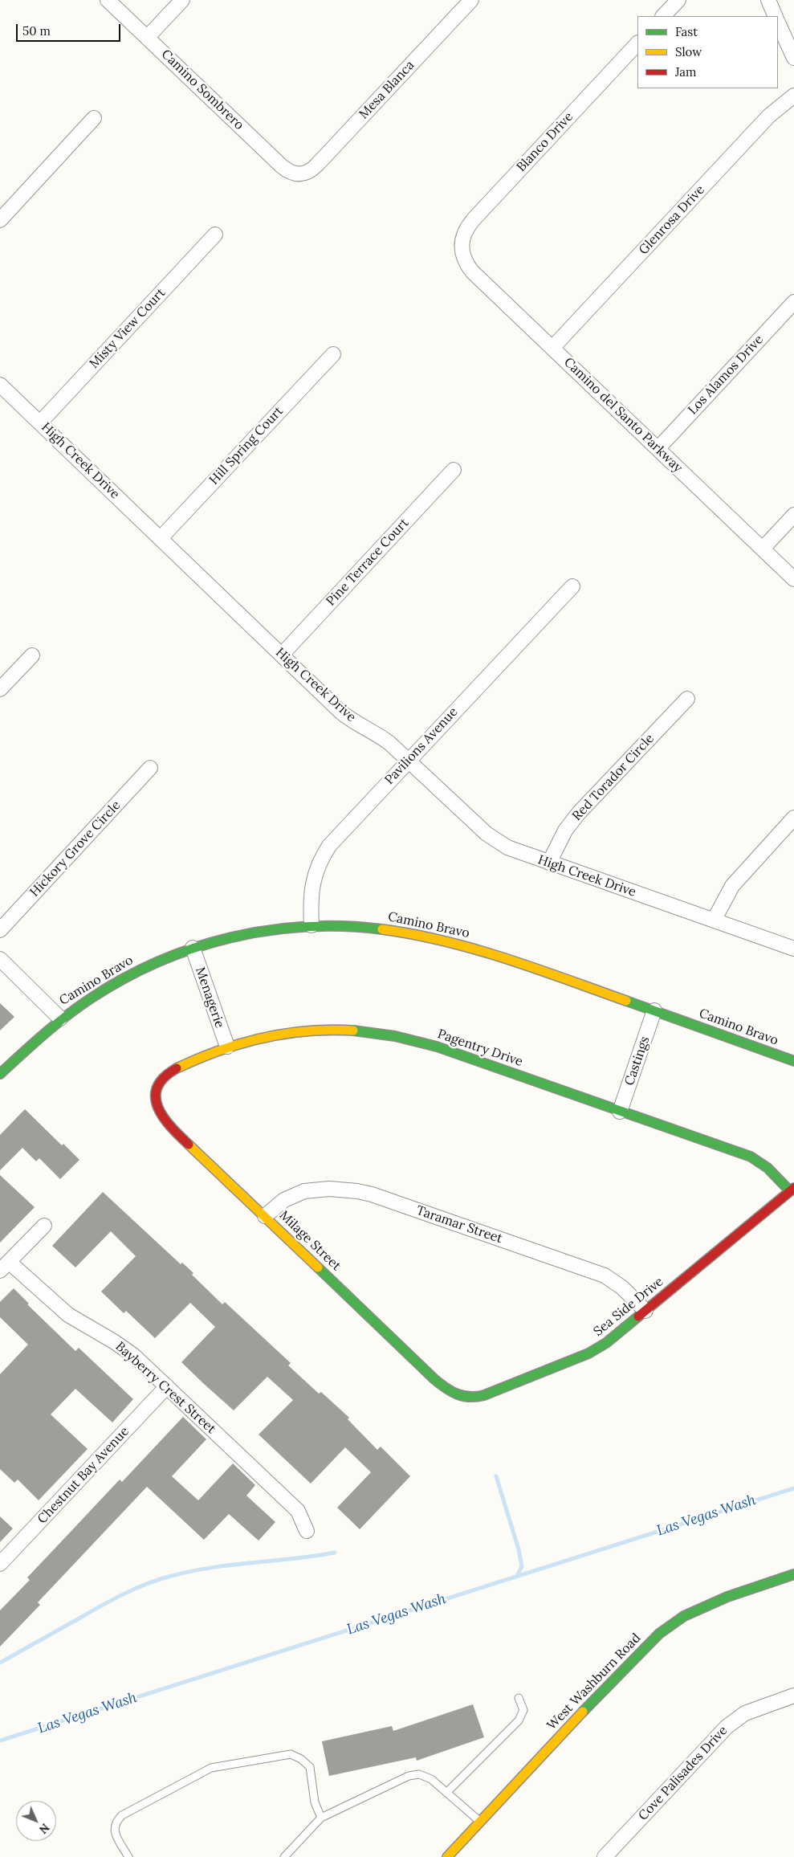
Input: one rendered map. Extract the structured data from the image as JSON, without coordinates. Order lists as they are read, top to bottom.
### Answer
{
  "streets": {
    "street": [
      "Camino Sombrero",
      "Mesa Blanca",
      "Blanco Drive",
      "Glenrosa Drive",
      "Misty View Court",
      "Los Alamos Drive",
      "Camino del Santo Parkway",
      "Hill Spring Court",
      "High Creek Drive",
      "Pine Terrace Court",
      "Pavilions Avenue",
      "Red Torador Circle",
      "Hickory Grove Circle",
      "Camino Bravo",
      "Menagerie",
      "Pagentry Drive",
      "Castings",
      "Taramar Street",
      "Milage Street",
      "Sea Side Drive",
      "Bayberry Crest Street",
      "Chestnut Bay Avenue",
      "West Washburn Road",
      "Cove Palisades Drive"
    ]
  },
  "crossings": [
    ["Camino Sombrero", "Mesa Blanca"],
    ["Blanco Drive", "Camino del Santo Parkway"],
    ["Glenrosa Drive", "Camino del Santo Parkway"],
    ["Misty View Court", "High Creek Drive"],
    ["Los Alamos Drive", "Camino del Santo Parkway"],
    ["Hill Spring Court", "High Creek Drive"],
    ["High Creek Drive", "Pine Terrace Court"],
    ["High Creek Drive", "Pavilions Avenue"],
    ["High Creek Drive", "Red Torador Circle"],
    ["Pavilions Avenue", "Camino Bravo"],
    ["Camino Bravo", "Menagerie"],
    ["Camino Bravo", "Castings"],
    ["Menagerie", "Pagentry Drive"],
    ["Pagentry Drive", "Castings"],
    ["Pagentry Drive", "Milage Street"],
    ["Pagentry Drive", "Sea Side Drive"],
    ["Taramar Street", "Milage Street"],
    ["Taramar Street", "Sea Side Drive"],
    ["Milage Street", "Sea Side Drive"],
    ["Bayberry Crest Street", "Chestnut Bay Avenue"]
  ],
  "water": ["Las Vegas Wash"],
  "legend": ["Fast", "Slow", "Jam"],
  "scale_bar": "50 m",
  "north": "bottom right"
}
